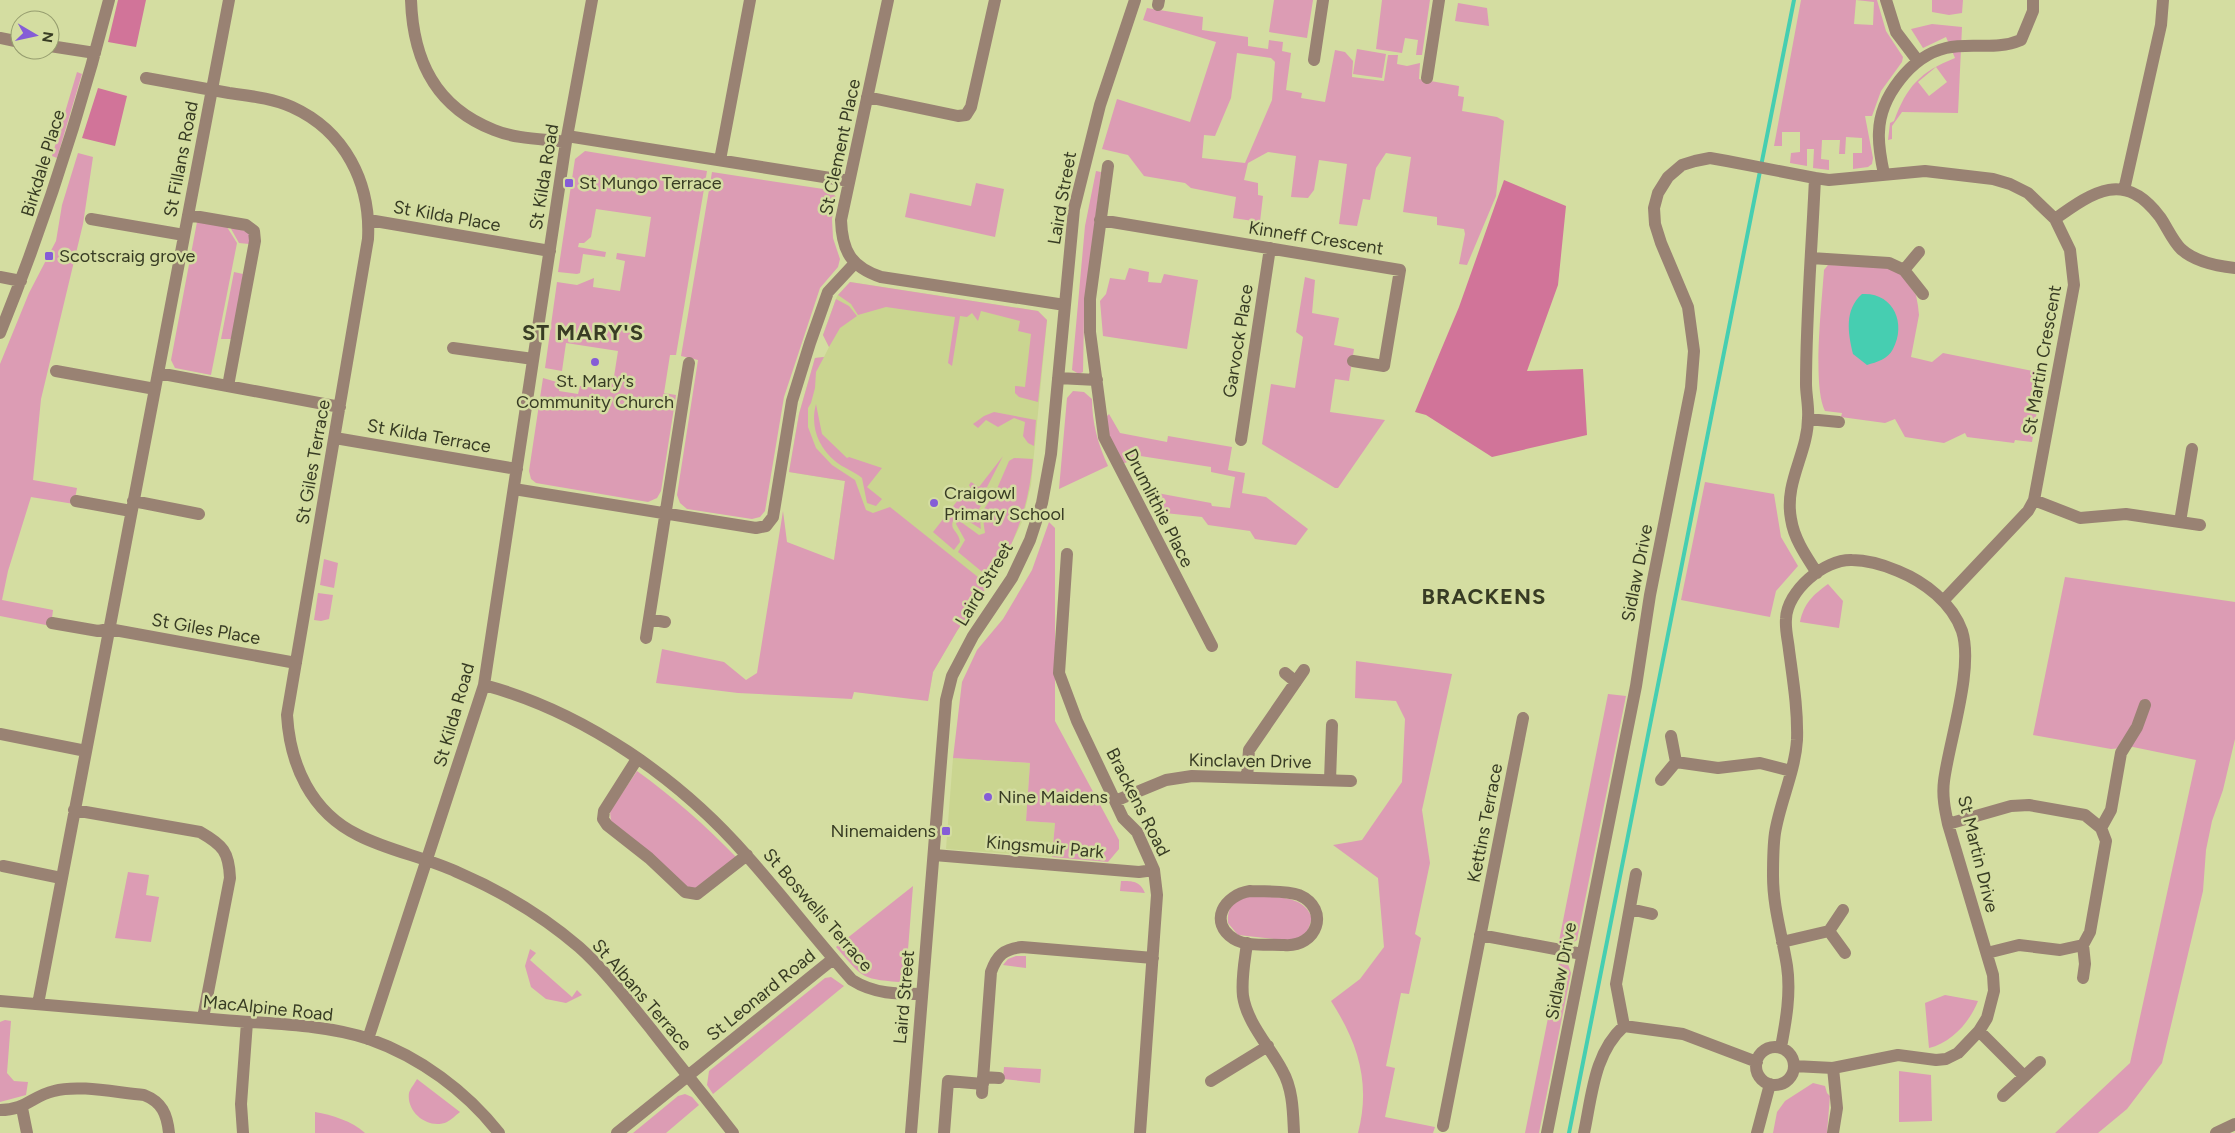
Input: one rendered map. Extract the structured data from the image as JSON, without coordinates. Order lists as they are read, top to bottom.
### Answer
{
  "streets": {
    "street": [
      "St Clement Place",
      "St Fillans Road",
      "Birkdale Place",
      "St Kilda Road",
      "Laird Street",
      "St Kilda Place",
      "Kinneff Crescent",
      "Garvock Place",
      "St Martin Crescent",
      "St Kilda Terrace",
      "St Giles Terrace",
      "Drumlithie Place",
      "Sidlaw Drive",
      "St Giles Place",
      "Kinclaven Drive",
      "Brackens Road",
      "Kettins Terrace",
      "Kingsmuir Park",
      "St Martin Drive",
      "St Boswells Terrace",
      "St Albans Terrace",
      "St Leonard Road",
      "MacAlpine Road"
    ]
  },
  "crossings": [
    ["St Clement Place", "Laird Street"],
    ["St Fillans Road", "St Giles Terrace"],
    ["St Fillans Road", "St Giles Place"],
    ["St Fillans Road", "MacAlpine Road"],
    ["St Kilda Road", "St Kilda Place"],
    ["St Kilda Road", "St Kilda Terrace"],
    ["St Kilda Road", "St Giles Terrace"],
    ["St Kilda Road", "St Boswells Terrace"],
    ["St Kilda Road", "St Albans Terrace"],
    ["St Kilda Road", "MacAlpine Road"],
    ["Laird Street", "Kingsmuir Park"],
    ["Laird Street", "St Boswells Terrace"],
    ["St Kilda Place", "St Giles Terrace"],
    ["Kinneff Crescent", "Garvock Place"],
    ["Kinneff Crescent", "Drumlithie Place"],
    ["St Martin Crescent", "Sidlaw Drive"],
    ["St Martin Crescent", "St Martin Drive"],
    ["St Kilda Terrace", "St Giles Terrace"],
    ["St Giles Terrace", "St Giles Place"],
    ["St Giles Terrace", "St Albans Terrace"],
    ["Kinclaven Drive", "Brackens Road"],
    ["Brackens Road", "Kingsmuir Park"],
    ["St Boswells Terrace", "St Leonard Road"],
    ["St Albans Terrace", "St Leonard Road"]
  ],
  "districts": ["ST MARY'S", "BRACKENS"],
  "places": {
    "transit": ["St Mungo Terrace", "Scotscraig grove", "Ninemaidens"],
    "other": ["St. Mary's Community Church", "Craigowl Primary School", "Nine Maidens"]
  },
  "north": "right"
}
